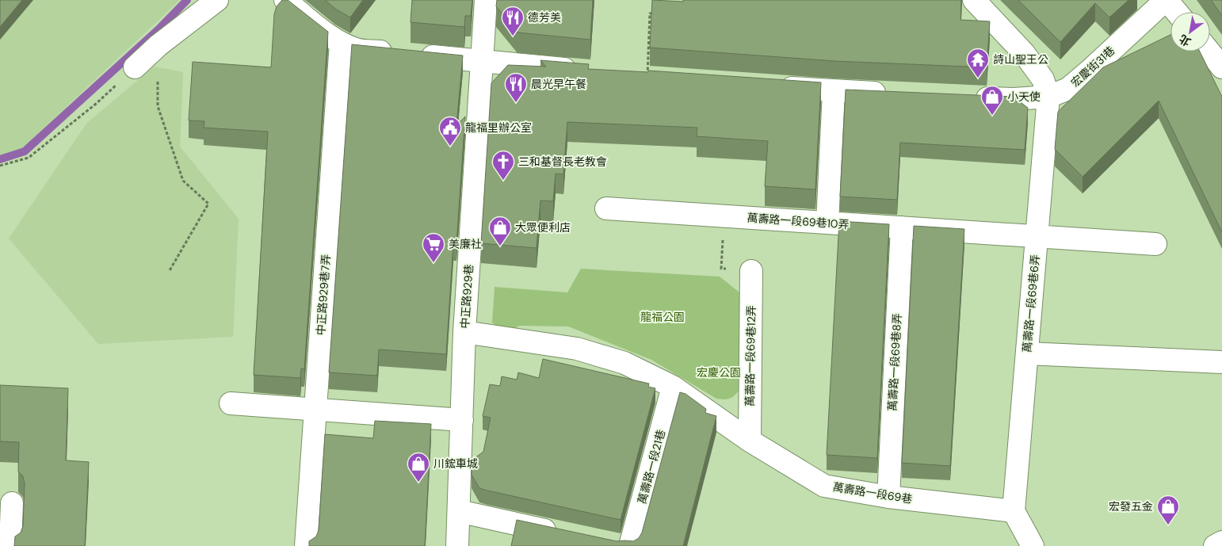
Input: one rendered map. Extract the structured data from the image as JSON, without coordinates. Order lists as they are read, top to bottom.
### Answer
{
  "streets": {
    "main road": [
      "宏慶街31巷",
      "萬壽路一段69巷10弄",
      "中正路929巷7弄",
      "中正路929巷",
      "萬壽路一段69巷6弄",
      "萬壽路一段69巷12弄",
      "萬壽路一段69巷8弄",
      "萬壽路一段21巷",
      "萬壽路一段69巷"
    ]
  },
  "crossings": [
    ["宏慶街31巷", "萬壽路一段69巷6弄"],
    ["萬壽路一段69巷10弄", "萬壽路一段69巷6弄"],
    ["萬壽路一段69巷10弄", "萬壽路一段69巷8弄"],
    ["中正路929巷", "萬壽路一段69巷"],
    ["萬壽路一段69巷6弄", "萬壽路一段69巷"],
    ["萬壽路一段69巷12弄", "萬壽路一段69巷"],
    ["萬壽路一段69巷8弄", "萬壽路一段69巷"],
    ["萬壽路一段21巷", "萬壽路一段69巷"]
  ],
  "parks": ["龍福公園", "宏慶公園"],
  "places": {
    "restaurant": ["德芳美", "晨光早午餐"],
    "temple": ["詩山聖王公"],
    "shop": [
      "小天使",
      "大眾便利店",
      "川鋐車城",
      "宏發五金"
    ],
    "public building": ["龍福里辦公室"],
    "church": ["三和基督長老教會"],
    "supermarket": ["美廉社"]
  },
  "north": "bottom left"
}
